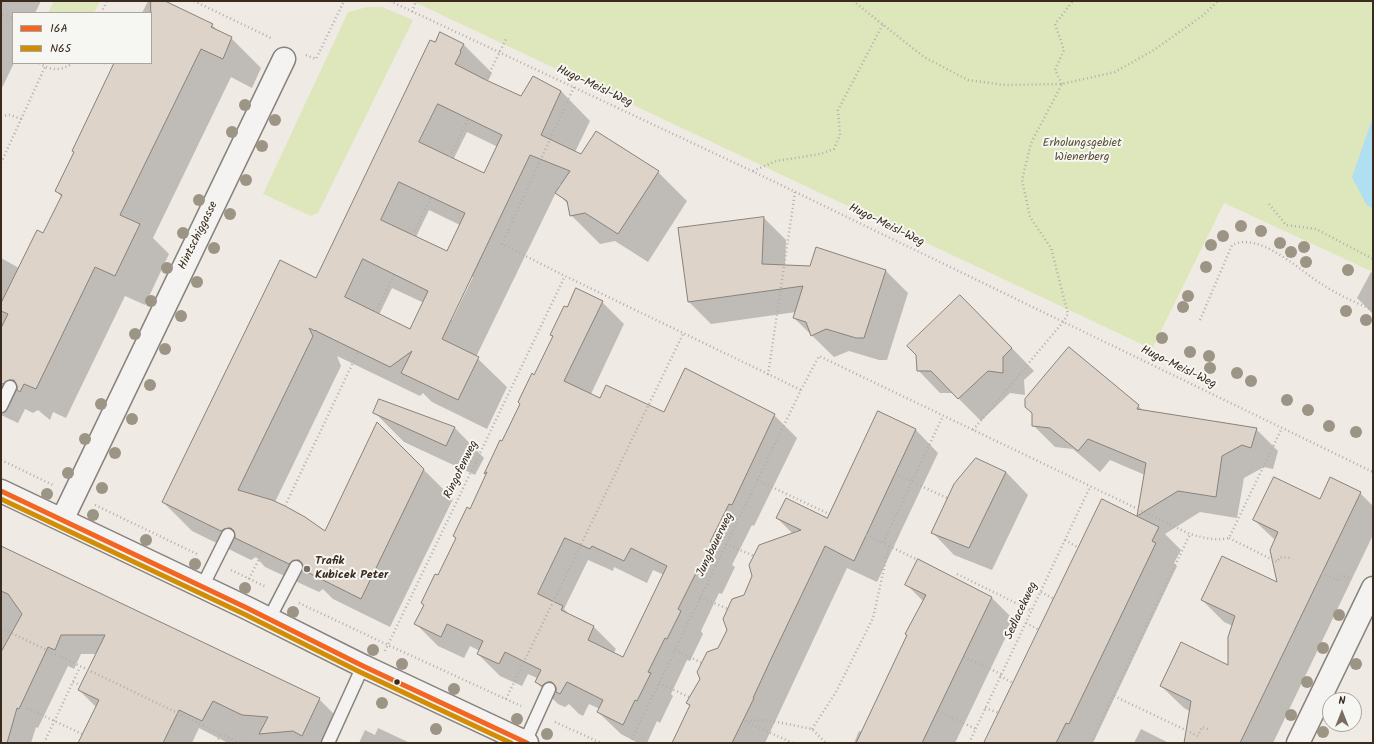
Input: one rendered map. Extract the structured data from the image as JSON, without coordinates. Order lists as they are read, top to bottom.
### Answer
{
  "streets": {
    "street": ["Hintschiggasse"],
    "path": [
      "Hugo-Meisl-Weg",
      "Ringofenweg",
      "Jungbauerweg",
      "Sedlacekweg"
    ]
  },
  "parks": ["Erholungsgebiet Wienerberg"],
  "places": ["Trafik Kubicek Peter"],
  "lines": ["transit line 16A", "transit line N65"],
  "legend": ["16A", "N65"],
  "north": "top"
}
